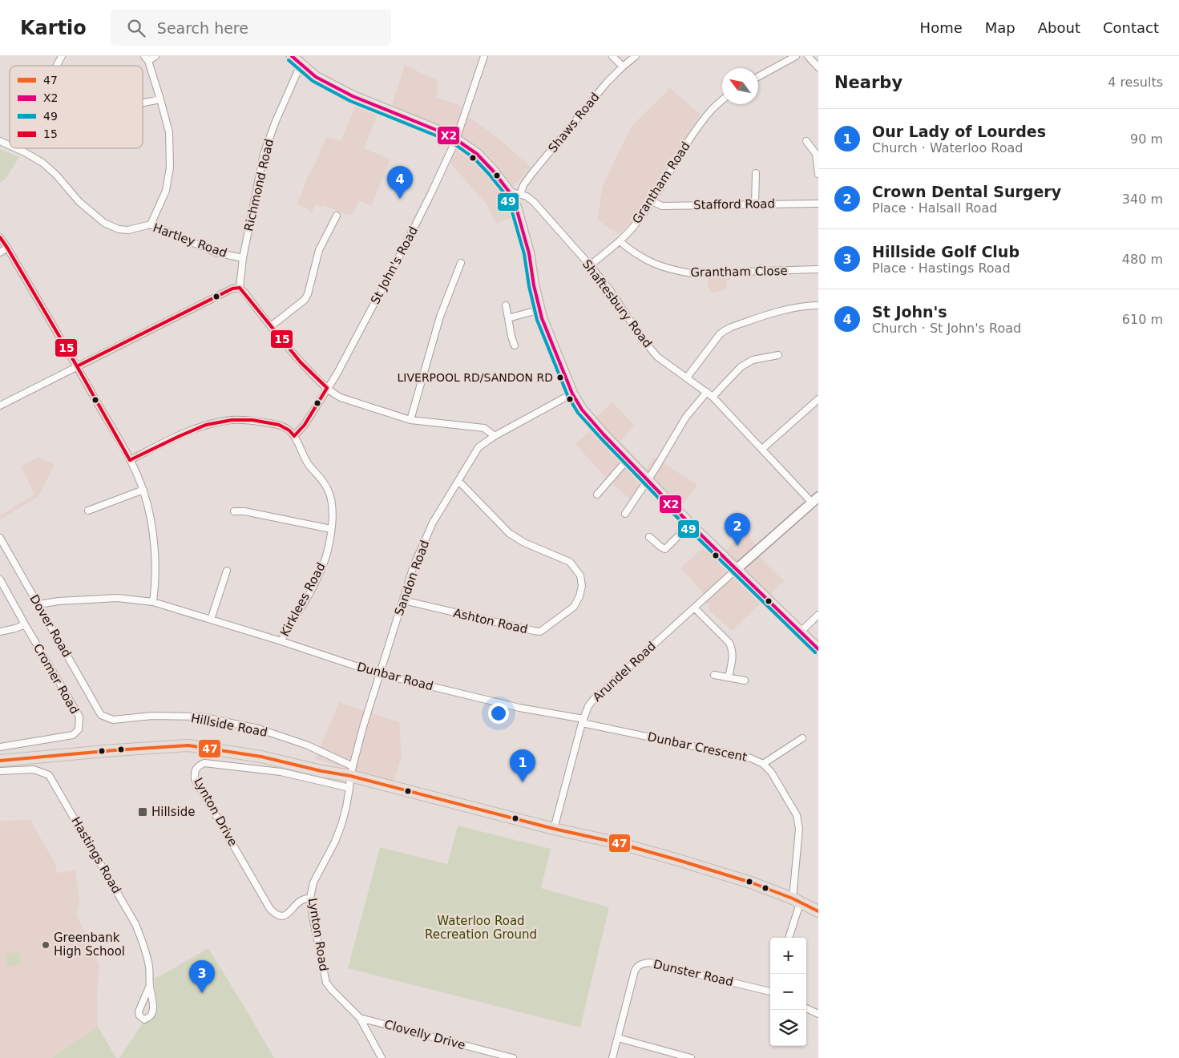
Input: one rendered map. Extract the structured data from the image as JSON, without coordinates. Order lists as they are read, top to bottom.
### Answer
{
  "streets": {
    "street": [
      "Shaws Road",
      "Grantham Road",
      "Richmond Road",
      "Stafford Road",
      "Hartley Road",
      "St John's Road",
      "Grantham Close",
      "Shaftesbury Road",
      "Sandon Road",
      "Kirklees Road",
      "Ashton Road",
      "Dover Road",
      "Arundel Road",
      "Dunbar Road",
      "Cromer Road",
      "Hillside Road",
      "Dunbar Crescent",
      "Lynton Drive",
      "Hastings Road",
      "Lynton Road",
      "Dunster Road",
      "Clovelly Drive"
    ]
  },
  "crossings": [
    ["Shaws Road", "Shaftesbury Road"],
    ["Grantham Road", "Stafford Road"],
    ["Grantham Road", "Grantham Close"],
    ["Grantham Road", "Shaftesbury Road"],
    ["Richmond Road", "Hartley Road"],
    ["Sandon Road", "Ashton Road"],
    ["Sandon Road", "Dunbar Road"],
    ["Sandon Road", "Hillside Road"],
    ["Sandon Road", "Lynton Road"],
    ["Kirklees Road", "Dunbar Road"],
    ["Dover Road", "Dunbar Road"],
    ["Dover Road", "Hillside Road"],
    ["Arundel Road", "Dunbar Road"],
    ["Arundel Road", "Dunbar Crescent"],
    ["Dunbar Road", "Dunbar Crescent"],
    ["Hillside Road", "Lynton Road"],
    ["Lynton Drive", "Lynton Road"],
    ["Lynton Road", "Clovelly Drive"]
  ],
  "parks": ["Waterloo Road Recreation Ground"],
  "places": {
    "other": ["LIVERPOOL RD/SANDON RD", "Greenbank High School"],
    "transit": ["Hillside"]
  },
  "lines": [
    "transit line X2",
    "transit line 49",
    "transit line 15",
    "transit line 47"
  ],
  "legend": [
    "47",
    "X2",
    "49",
    "15"
  ],
  "north": "top left",
  "page": {
    "header": "Kartio",
    "search": "Search here",
    "nav": [
      "Home",
      "Map",
      "About",
      "Contact"
    ],
    "heading": ["Nearby", "4 results"],
    "list": [
      {
        "mark": "1",
        "name": "Our Lady of Lourdes",
        "note": "Church · Waterloo Road",
        "value": "90 m"
      },
      {
        "mark": "2",
        "name": "Crown Dental Surgery",
        "note": "Place · Halsall Road",
        "value": "340 m"
      },
      {
        "mark": "3",
        "name": "Hillside Golf Club",
        "note": "Place · Hastings Road",
        "value": "480 m"
      },
      {
        "mark": "4",
        "name": "St John's",
        "note": "Church · St John's Road",
        "value": "610 m"
      }
    ],
    "pins": [
      "4",
      "2",
      "1",
      "3"
    ],
    "map_buttons": ["+", "−"]
  }
}
